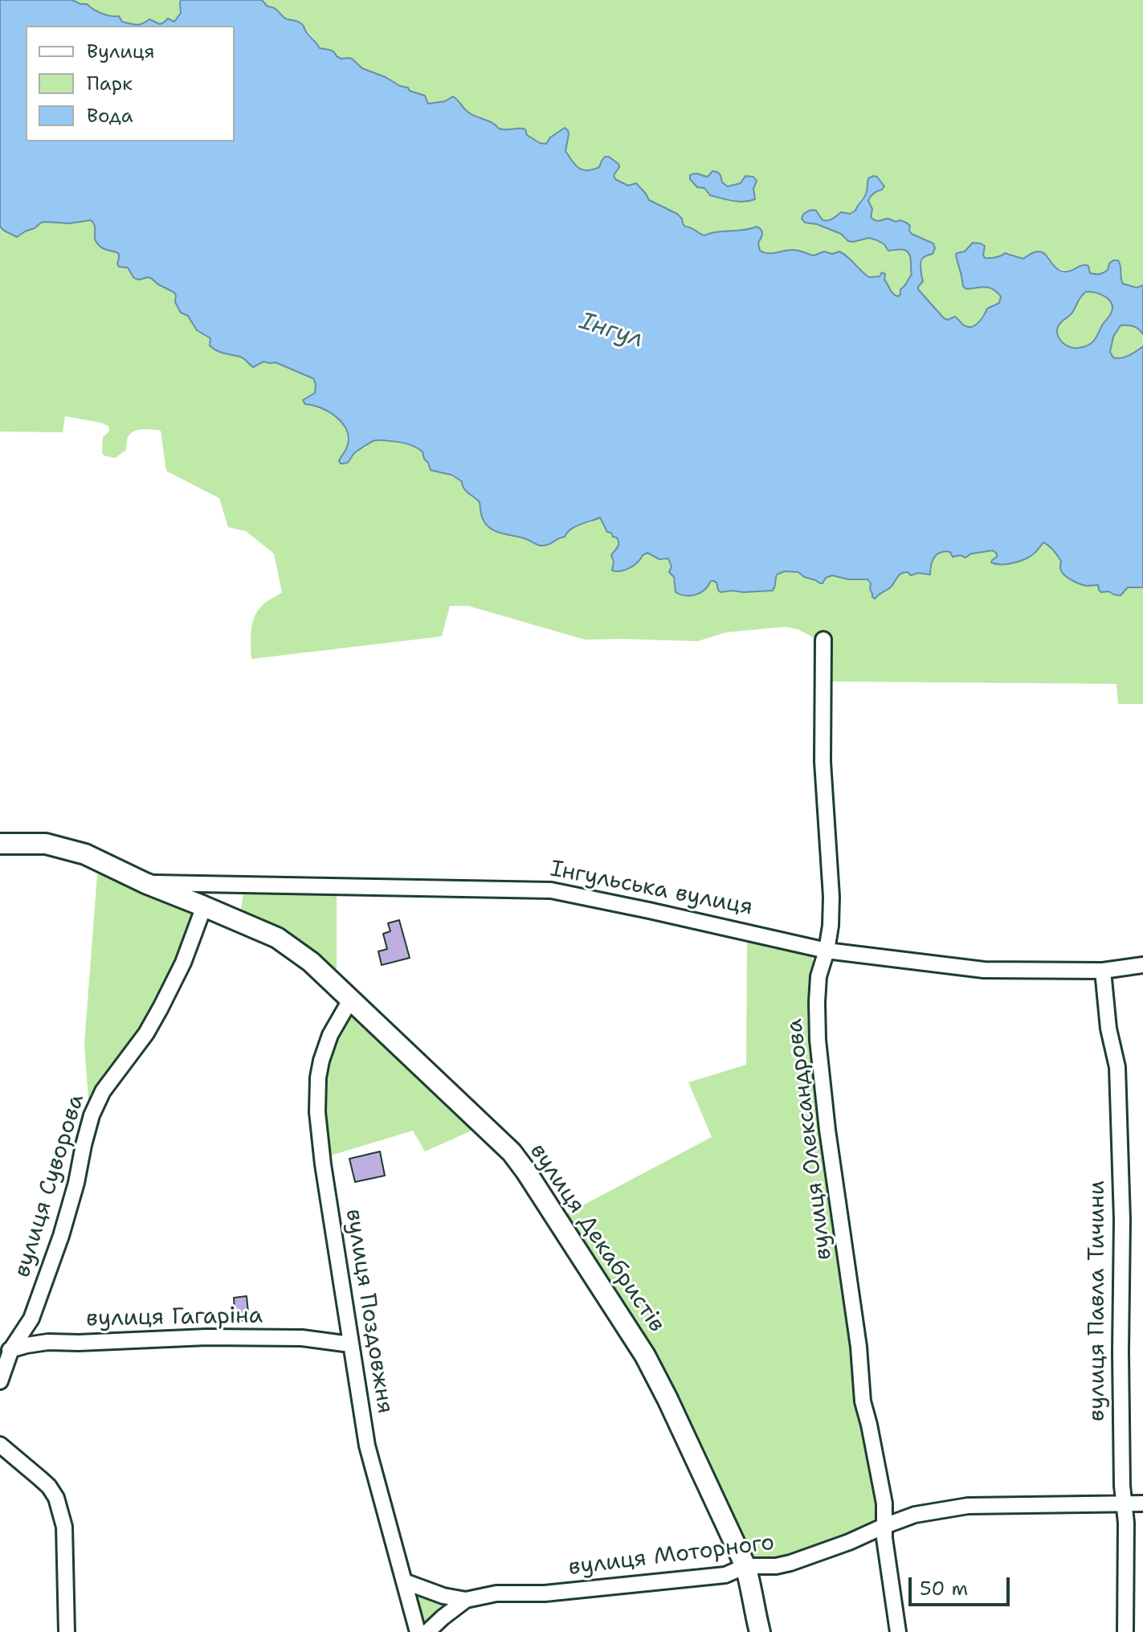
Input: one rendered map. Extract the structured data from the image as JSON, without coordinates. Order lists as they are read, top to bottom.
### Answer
{
  "streets": {
    "street": [
      "Інгульська вулиця",
      "вулиця Олександрова",
      "вулиця Суворова",
      "вулиця Декабристів",
      "вулиця Павла Тичини",
      "вулиця Поздовжня",
      "вулиця Гагаріна",
      "вулиця Моторного"
    ]
  },
  "crossings": [
    ["Інгульська вулиця", "вулиця Олександрова"],
    ["Інгульська вулиця", "вулиця Декабристів"],
    ["Інгульська вулиця", "вулиця Павла Тичини"],
    ["вулиця Олександрова", "вулиця Моторного"],
    ["вулиця Суворова", "вулиця Декабристів"],
    ["вулиця Суворова", "вулиця Гагаріна"],
    ["вулиця Декабристів", "вулиця Поздовжня"],
    ["вулиця Декабристів", "вулиця Моторного"],
    ["вулиця Павла Тичини", "вулиця Моторного"],
    ["вулиця Поздовжня", "вулиця Гагаріна"],
    ["вулиця Поздовжня", "вулиця Моторного"]
  ],
  "water": ["Інгул"],
  "legend": ["Вулиця", "Парк", "Вода"],
  "scale_bar": "50 m"
}
